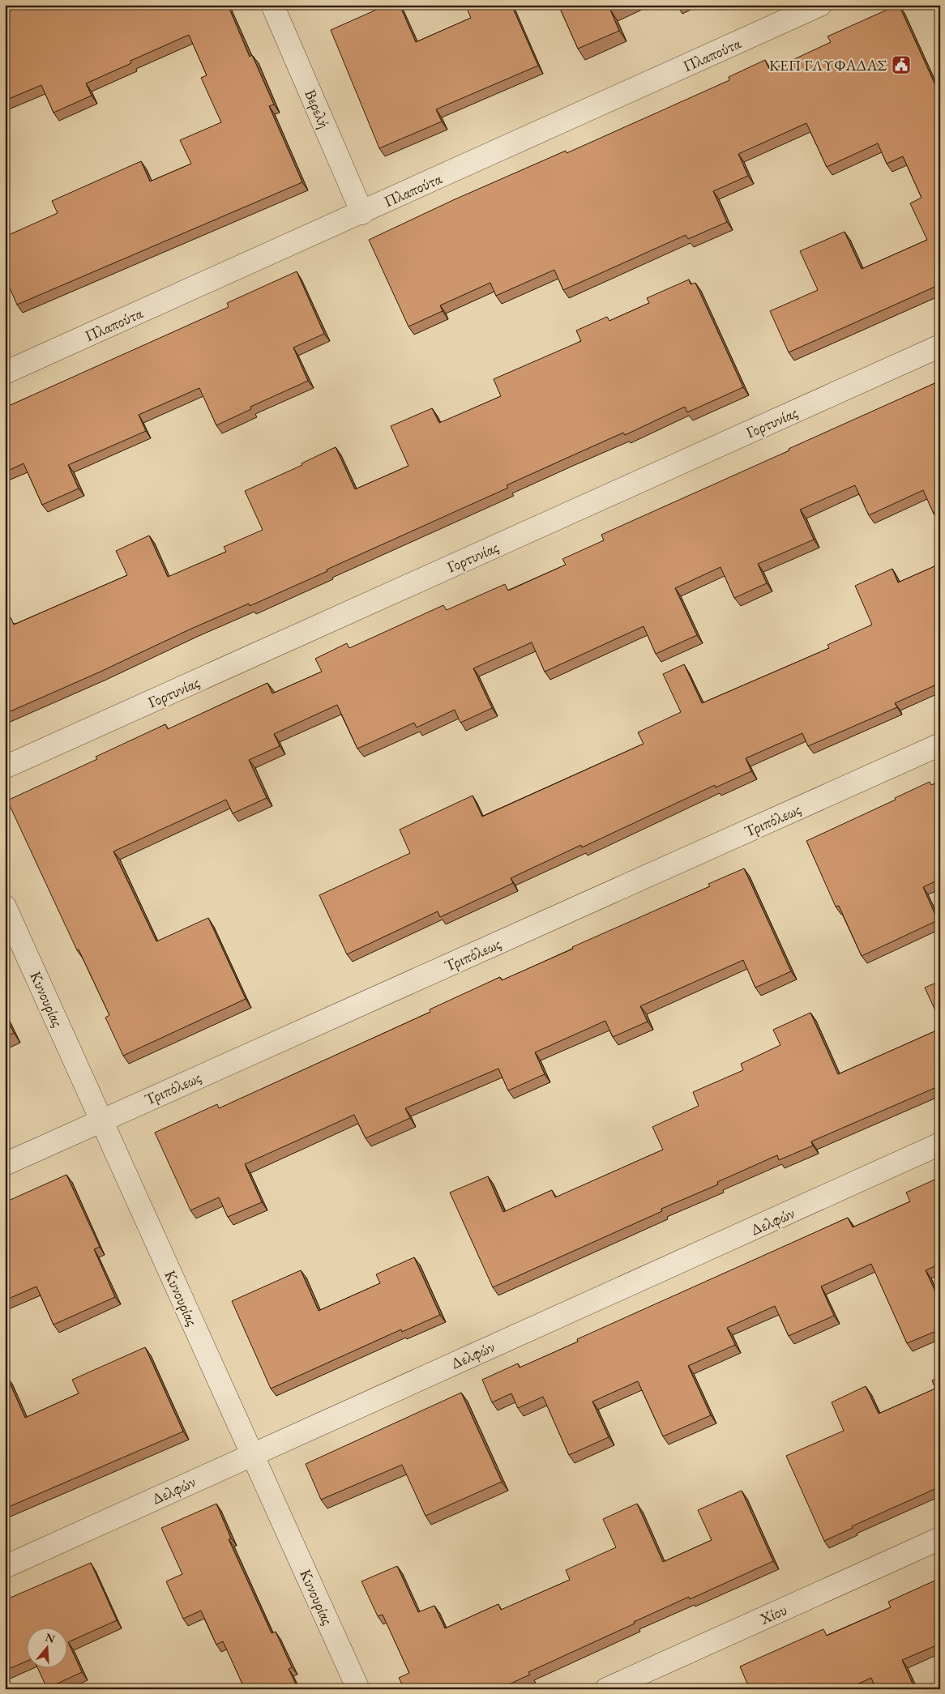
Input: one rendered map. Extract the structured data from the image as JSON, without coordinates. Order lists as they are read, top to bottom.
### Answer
{
  "streets": {
    "street": [
      "Πλαπούτα",
      "Βερελή",
      "Γορτυνίας",
      "Τριπόλεως",
      "Κυνουρίας",
      "Δελφών",
      "Χίου"
    ]
  },
  "crossings": [
    ["Πλαπούτα", "Βερελή"],
    ["Τριπόλεως", "Κυνουρίας"],
    ["Κυνουρίας", "Δελφών"]
  ],
  "places": {
    "public building": ["ΚΕΠ ΓΛΥΦΑΔΑΣ"]
  },
  "north": "top"
}
